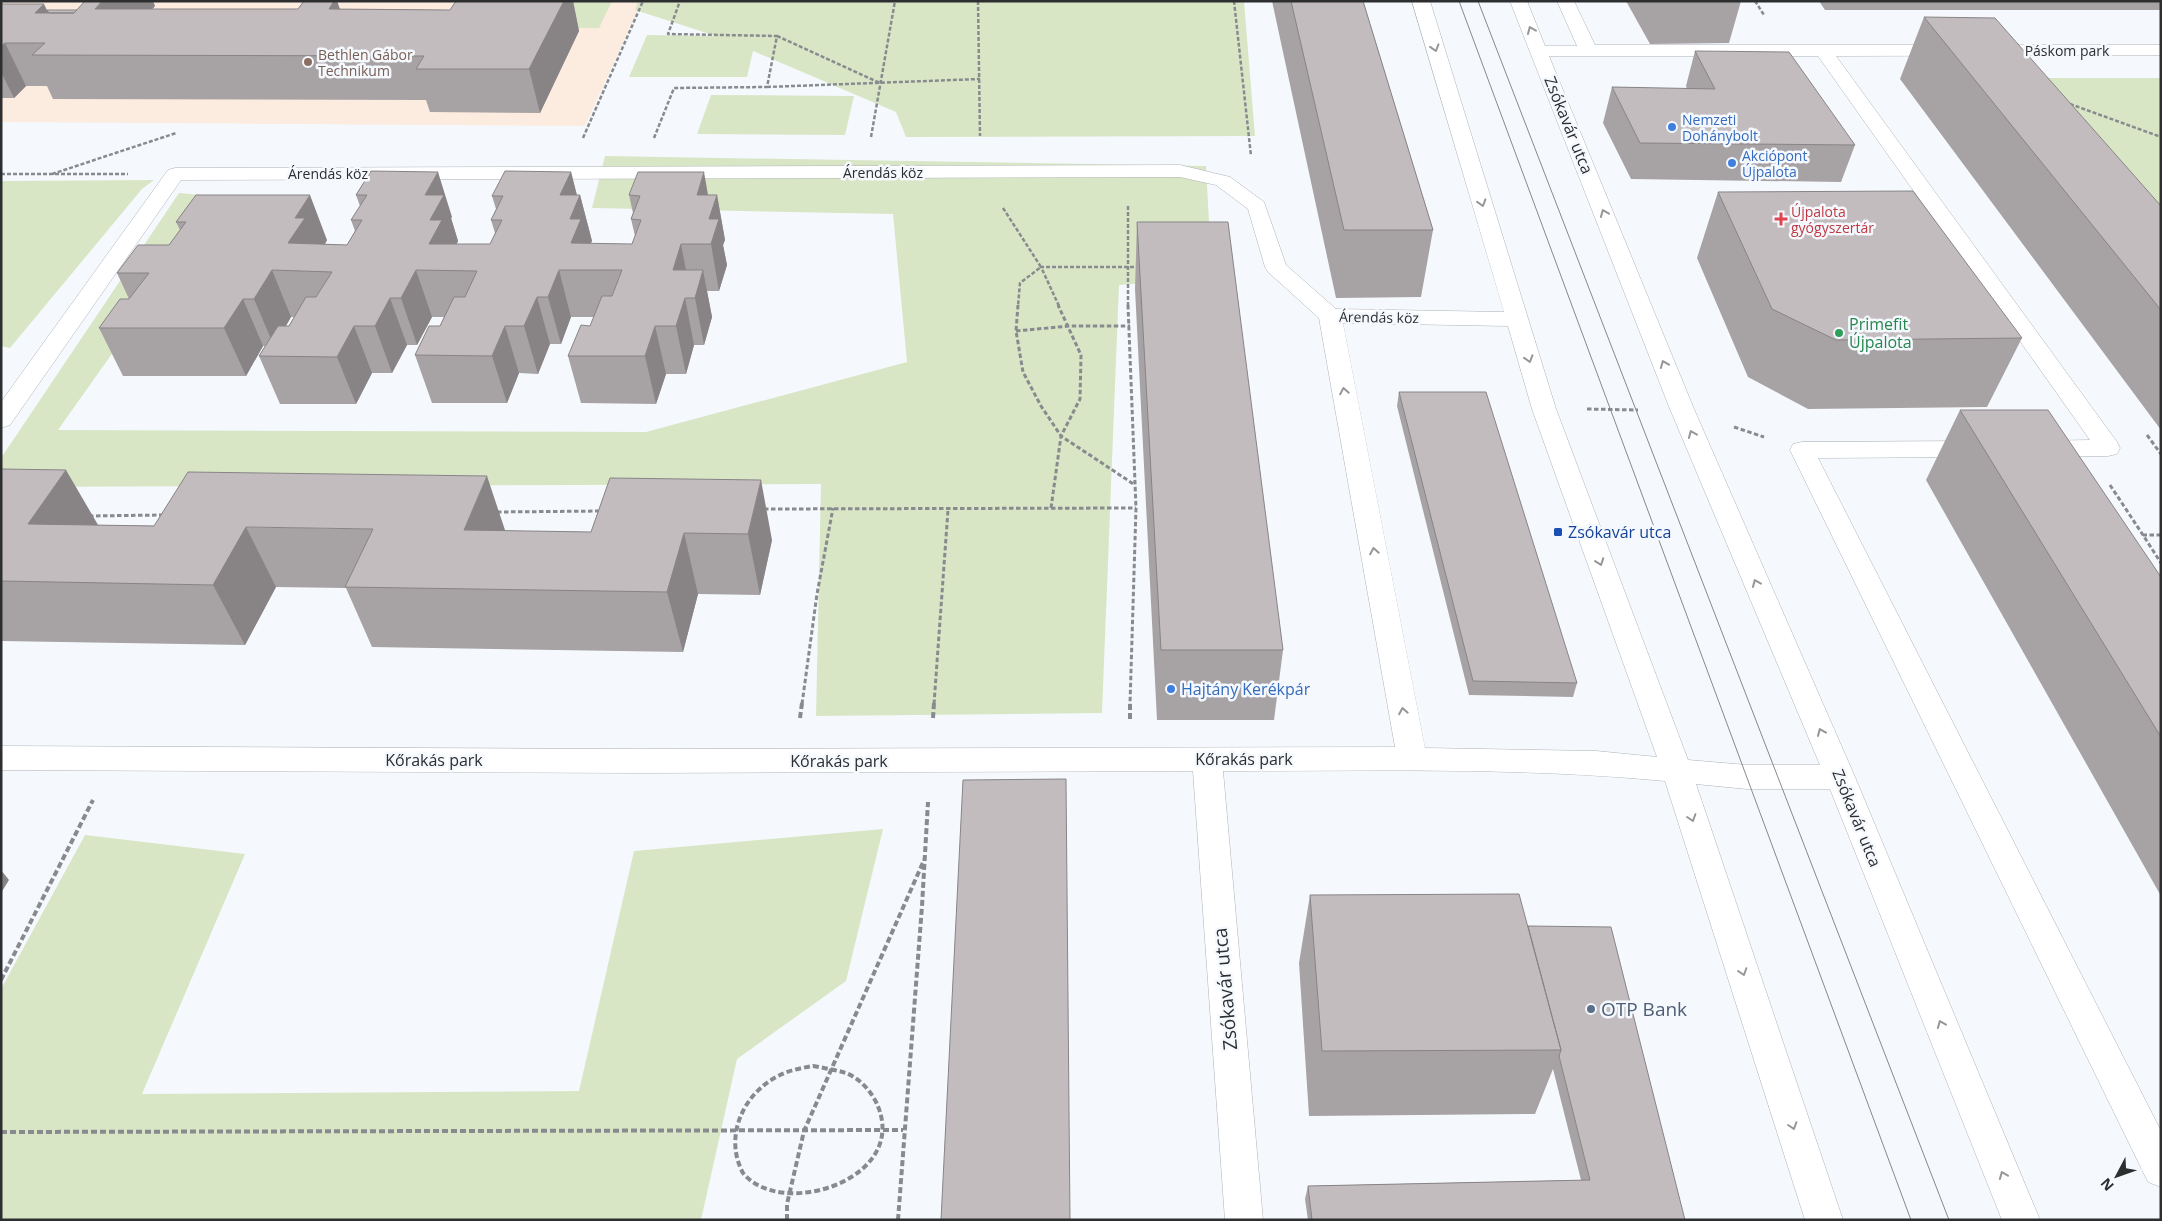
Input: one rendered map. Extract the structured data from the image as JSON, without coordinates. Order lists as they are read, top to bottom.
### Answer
{
  "streets": {
    "street": [
      "Páskom park",
      "Zsókavár utca",
      "Árendás köz",
      "Kőrakás park"
    ]
  },
  "crossings": [
    ["Páskom park", "Zsókavár utca"],
    ["Zsókavár utca", "Kőrakás park"]
  ],
  "places": {
    "other": [
      "Bethlen Gábor Technikum",
      "Nemzeti Dohánybolt",
      "Akciópont Újpalota",
      "Primefit Újpalota",
      "Hajtány Kerékpár",
      "OTP Bank"
    ],
    "health": ["Újpalota gyógyszertár"],
    "transit": ["Zsókavár utca"]
  },
  "north": "bottom left"
}
